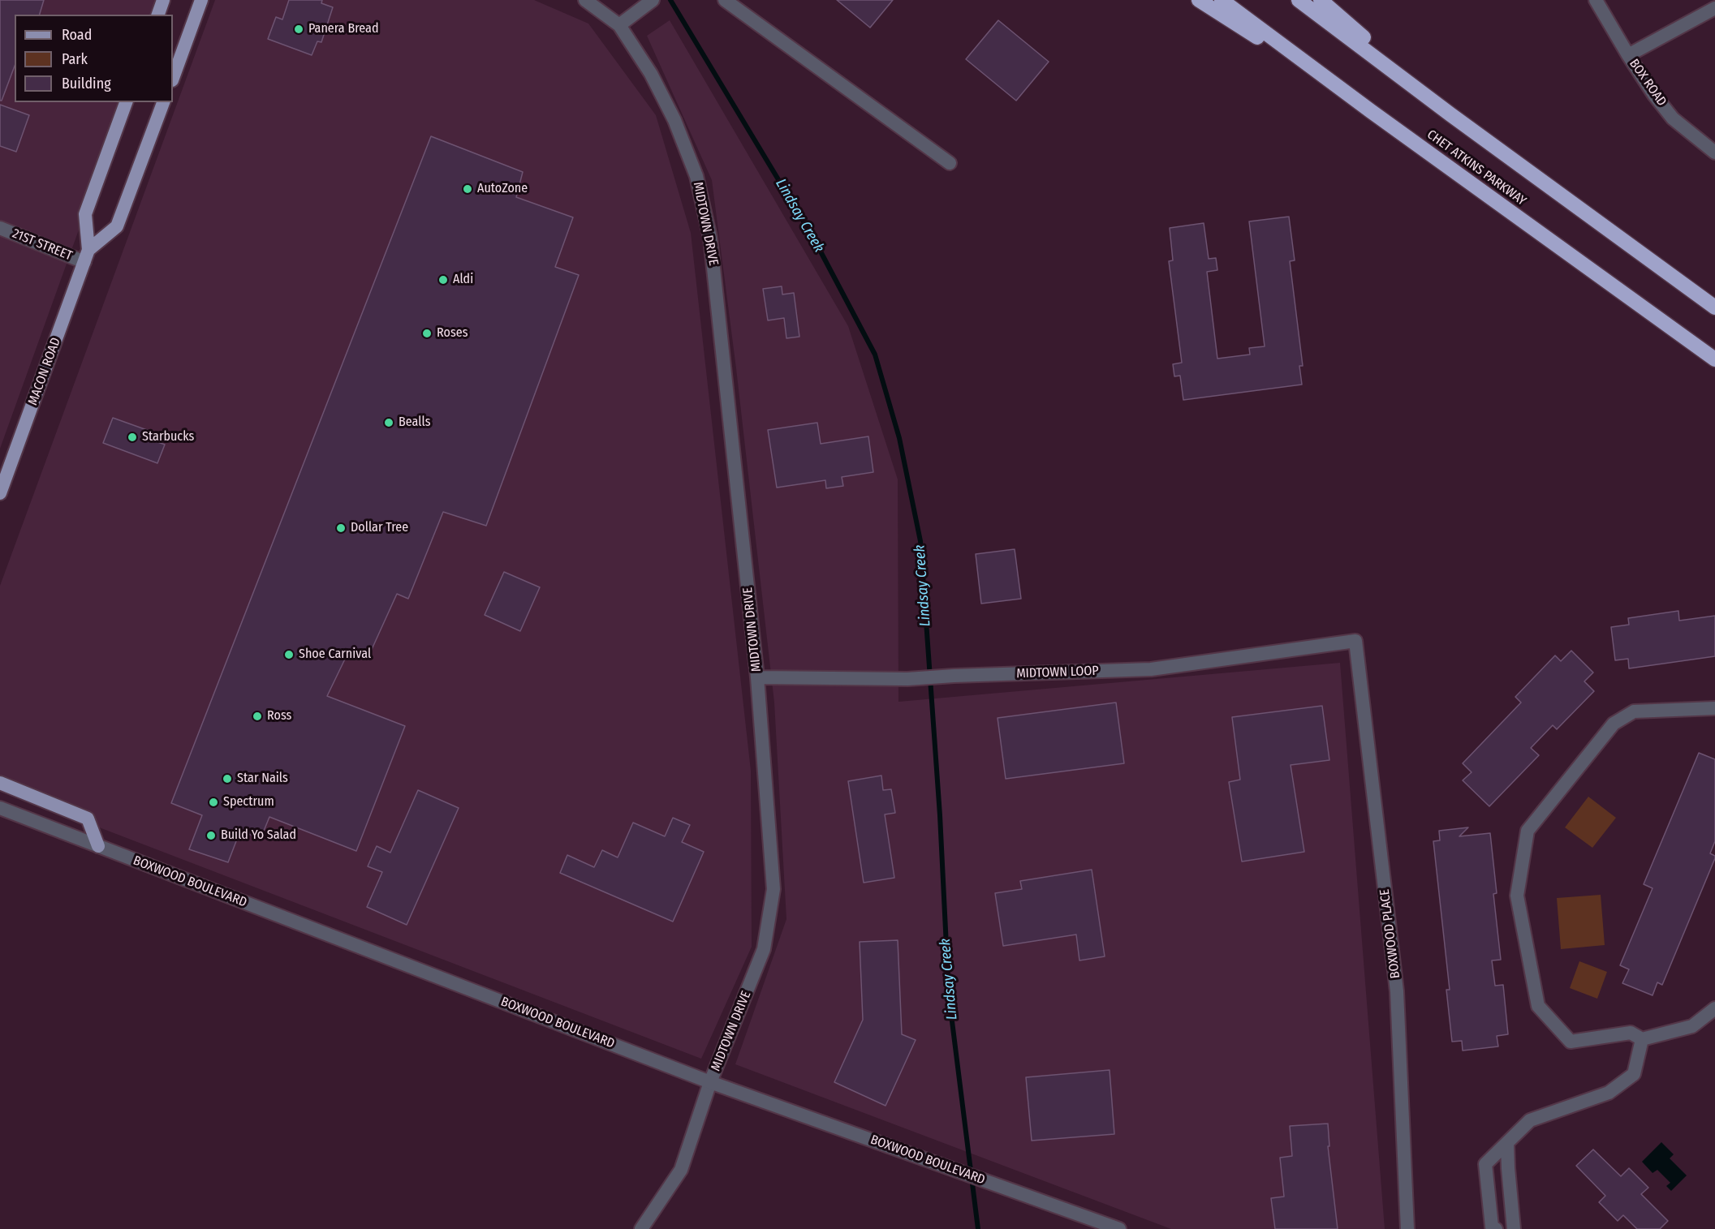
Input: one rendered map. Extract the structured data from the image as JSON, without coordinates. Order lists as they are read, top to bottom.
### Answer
{
  "streets": {
    "highway": ["CHET ATKINS PARKWAY"],
    "main road": ["MACON ROAD"],
    "street": [
      "BOX ROAD",
      "MIDTOWN DRIVE",
      "21ST STREET",
      "MIDTOWN LOOP",
      "BOXWOOD BOULEVARD",
      "BOXWOOD PLACE"
    ]
  },
  "crossings": [
    ["MIDTOWN DRIVE", "MIDTOWN LOOP"],
    ["MIDTOWN DRIVE", "BOXWOOD BOULEVARD"],
    ["21ST STREET", "MACON ROAD"],
    ["MIDTOWN LOOP", "BOXWOOD PLACE"]
  ],
  "water": ["Lindsay Creek"],
  "places": [
    "Panera Bread",
    "AutoZone",
    "Aldi",
    "Roses",
    "Bealls",
    "Starbucks",
    "Dollar Tree",
    "Shoe Carnival",
    "Ross",
    "Star Nails",
    "Spectrum",
    "Build Yo Salad"
  ],
  "legend": ["Road", "Park", "Building"]
}
